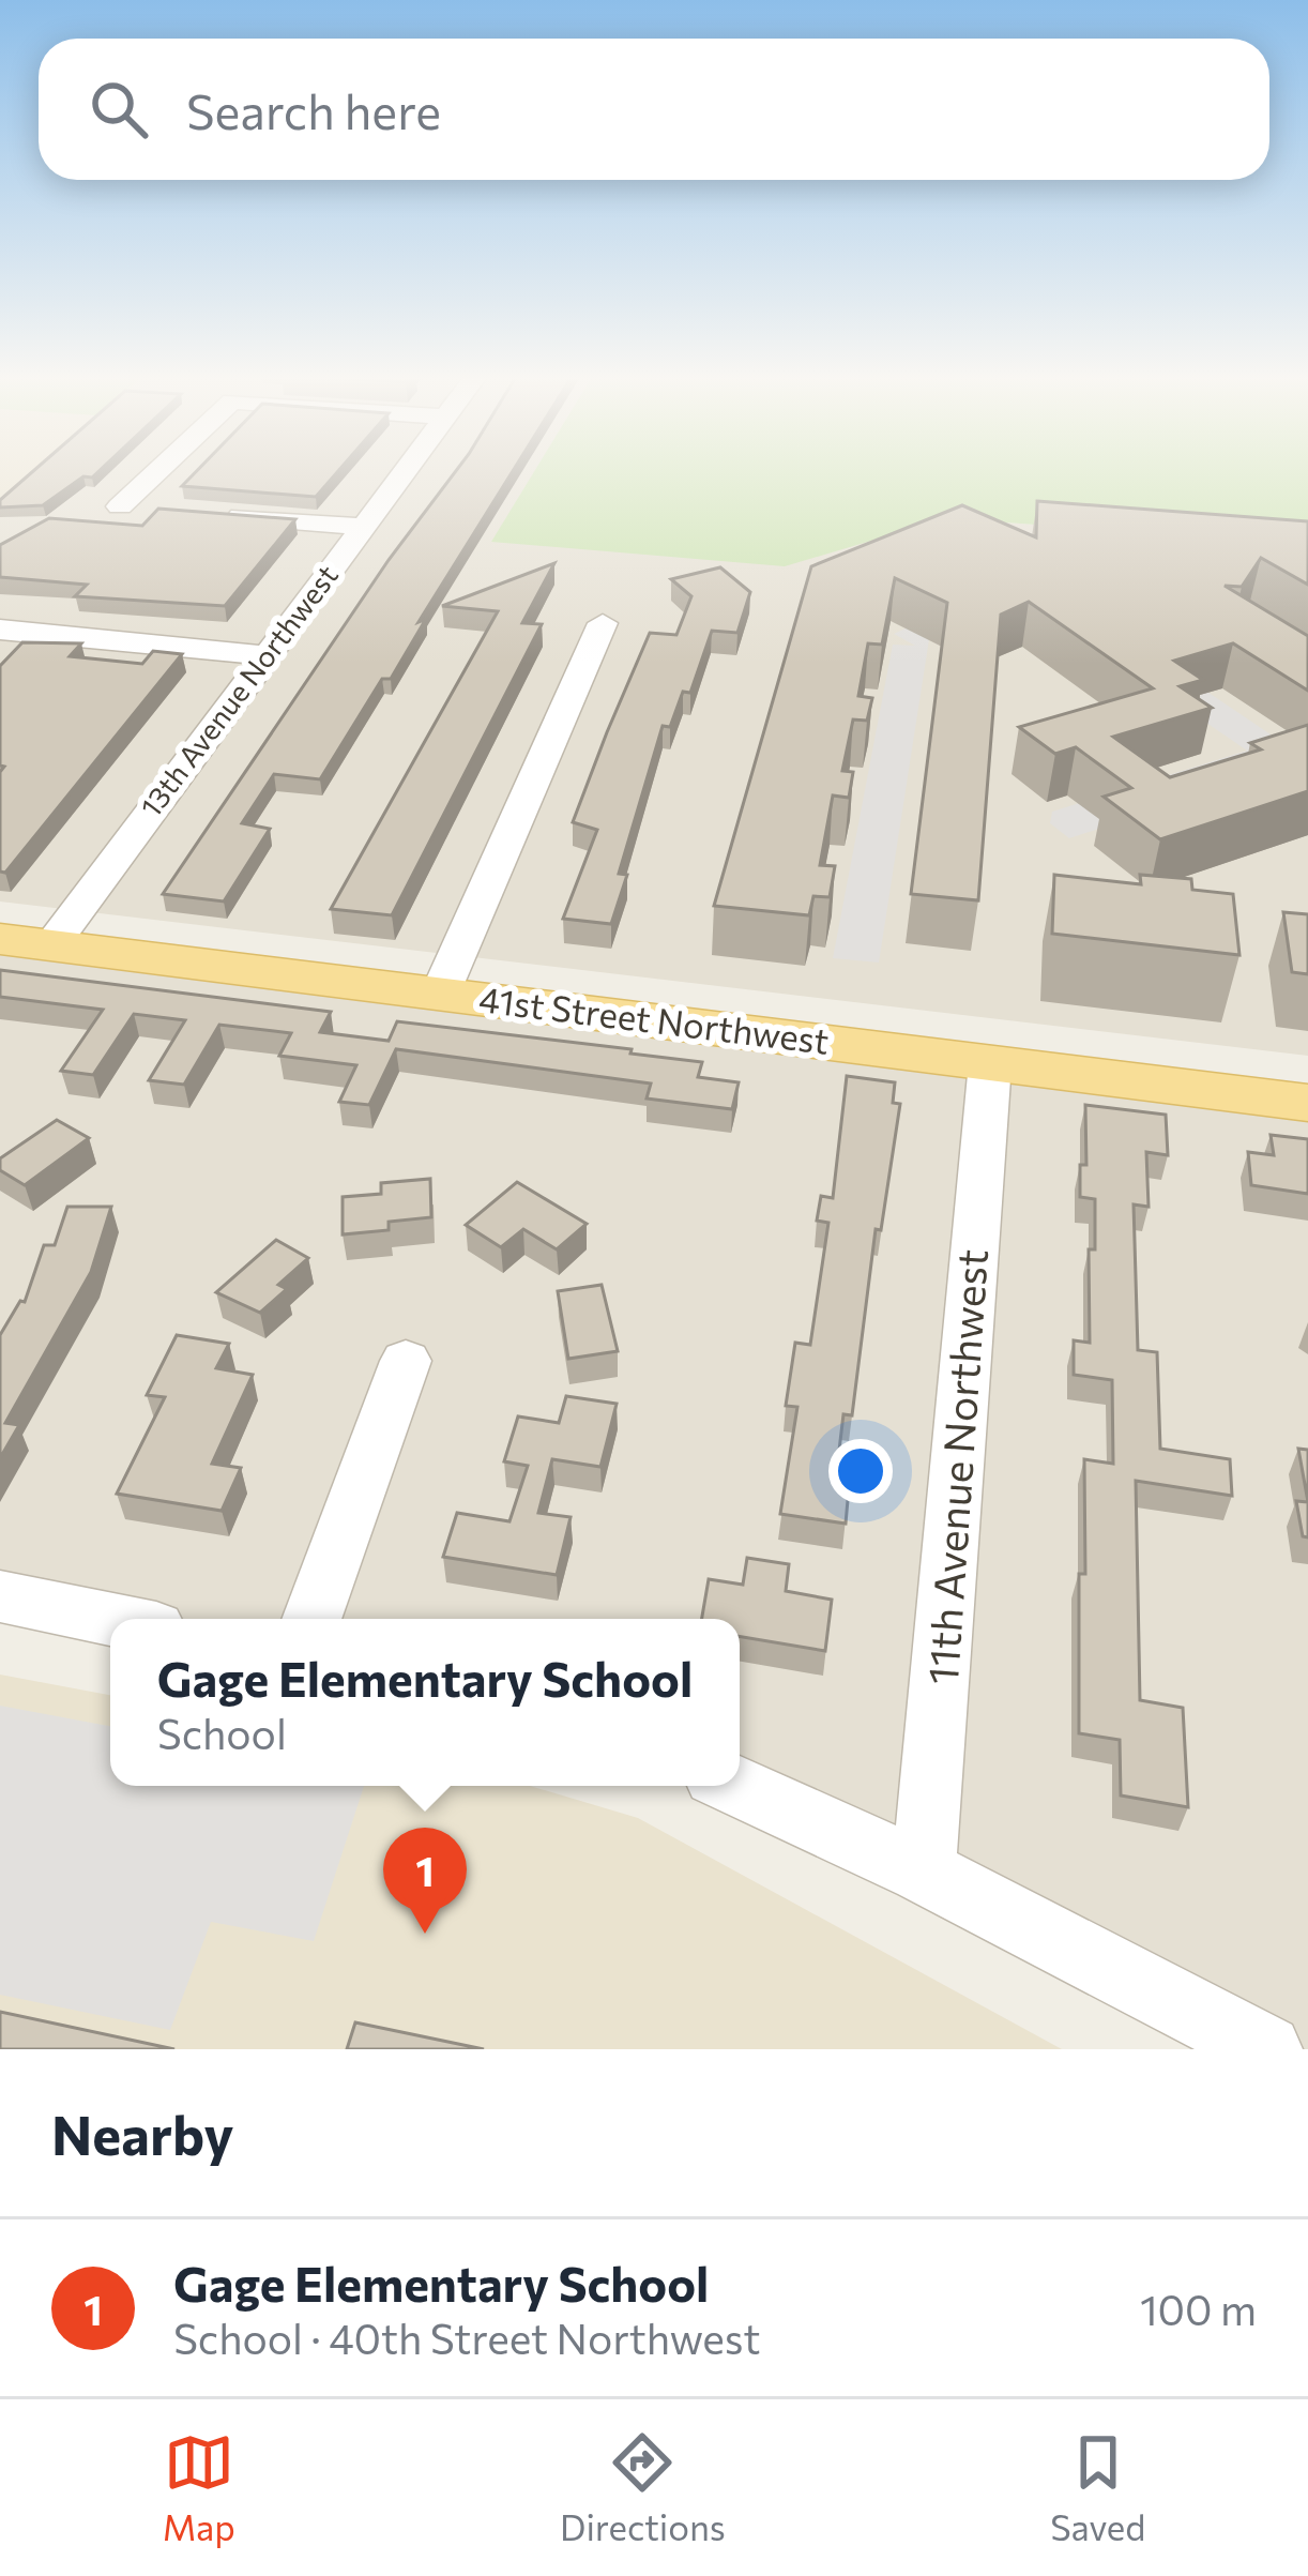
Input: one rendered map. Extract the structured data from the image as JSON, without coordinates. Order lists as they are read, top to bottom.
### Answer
{
  "streets": {
    "main road": ["41st Street Northwest"],
    "street": ["13th Avenue Northwest", "11th Avenue Northwest"]
  },
  "crossings": [
    ["13th Avenue Northwest", "41st Street Northwest"],
    ["41st Street Northwest", "11th Avenue Northwest"]
  ],
  "page": {
    "search": "Search here",
    "popup": ["Gage Elementary School", "School"],
    "pins": "1",
    "heading": "Nearby",
    "list": [
      {
        "mark": "1",
        "name": "Gage Elementary School",
        "note": "School · 40th Street Northwest",
        "value": "100 m"
      }
    ],
    "nav": ["Map", "Directions", "Saved"]
  }
}
